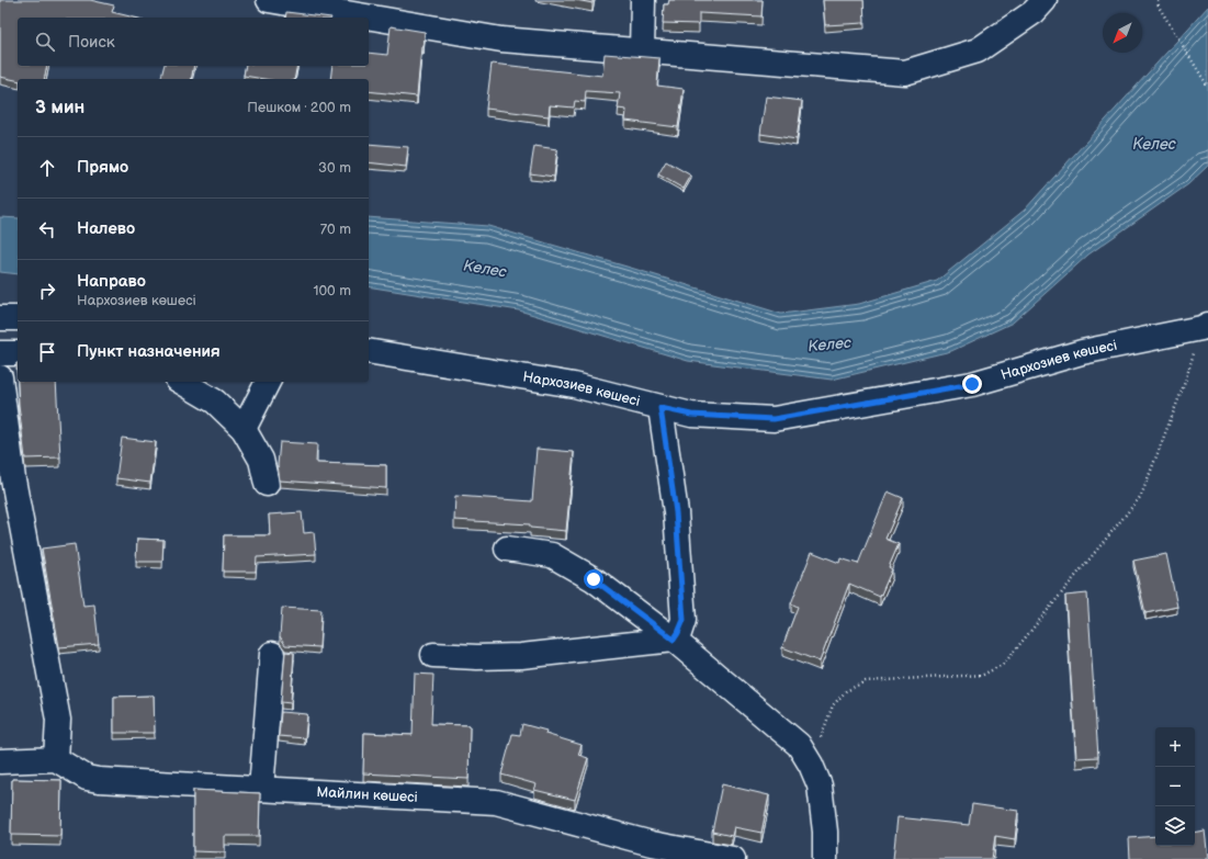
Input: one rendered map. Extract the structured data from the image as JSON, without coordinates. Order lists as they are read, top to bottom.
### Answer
{
  "streets": {
    "street": ["Нархозиев көшесі", "Майлин көшесі"]
  },
  "water": ["Келес"],
  "north": "bottom left",
  "page": {
    "search": "Поиск",
    "heading": ["3 мин", "Пешком · 200 m"],
    "list": [
      ["Прямо", "30 m"],
      ["Налево", "70 m"],
      ["Направо", "Нархозиев көшесі", "100 m"],
      "Пункт назначения"
    ],
    "map_buttons": ["+", "−"]
  }
}
